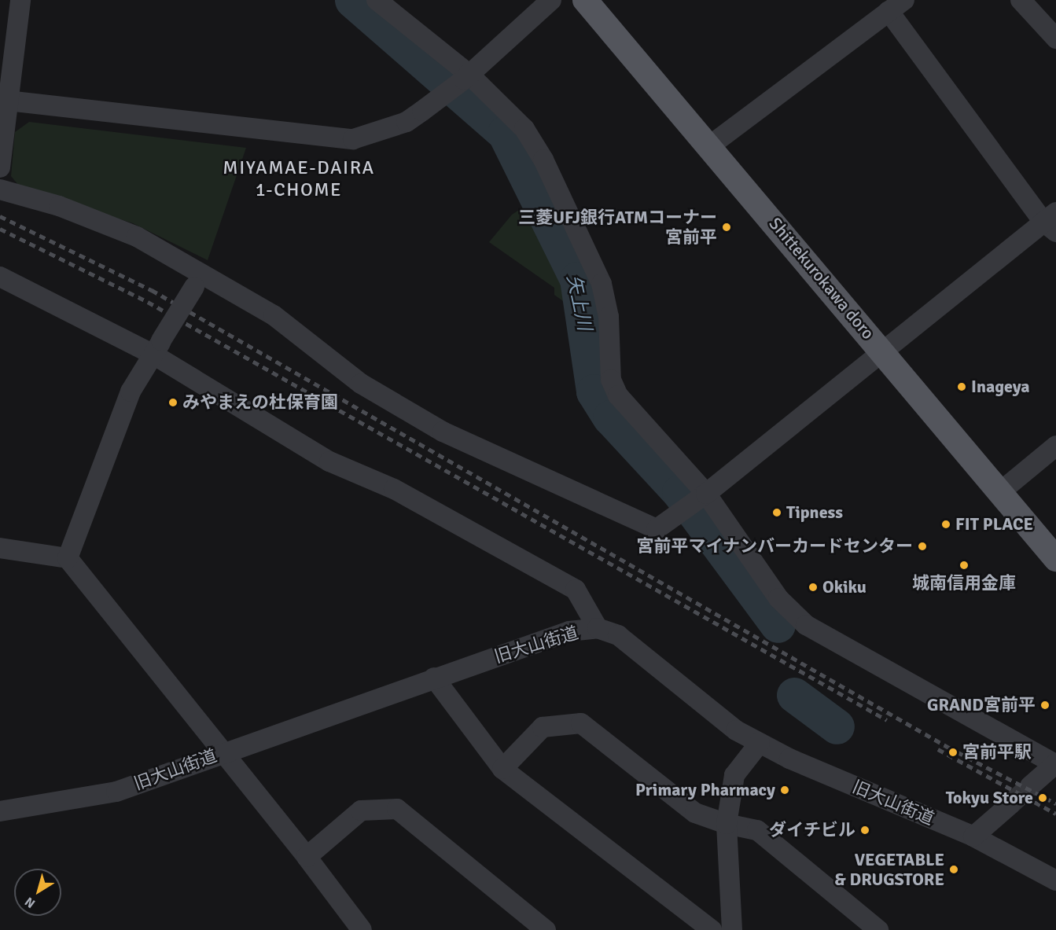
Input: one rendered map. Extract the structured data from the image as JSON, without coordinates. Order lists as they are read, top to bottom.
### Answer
{
  "streets": {
    "main road": ["Shittekurokawa doro"],
    "street": ["旧大山街道"]
  },
  "districts": ["MIYAMAE-DAIRA 1-CHOME"],
  "water": ["矢上川"],
  "places": [
    "三菱UFJ銀行ATMコーナー 宮前平",
    "Inageya",
    "みやまえの杜保育園",
    "Tipness",
    "FIT PLACE",
    "宮前平マイナンバーカードセンター",
    "城南信用金庫",
    "Okiku",
    "GRAND宮前平",
    "宮前平駅",
    "Primary Pharmacy",
    "Tokyu Store",
    "ダイチビル",
    "VEGETABLE & DRUGSTORE"
  ],
  "north": "bottom left"
}
